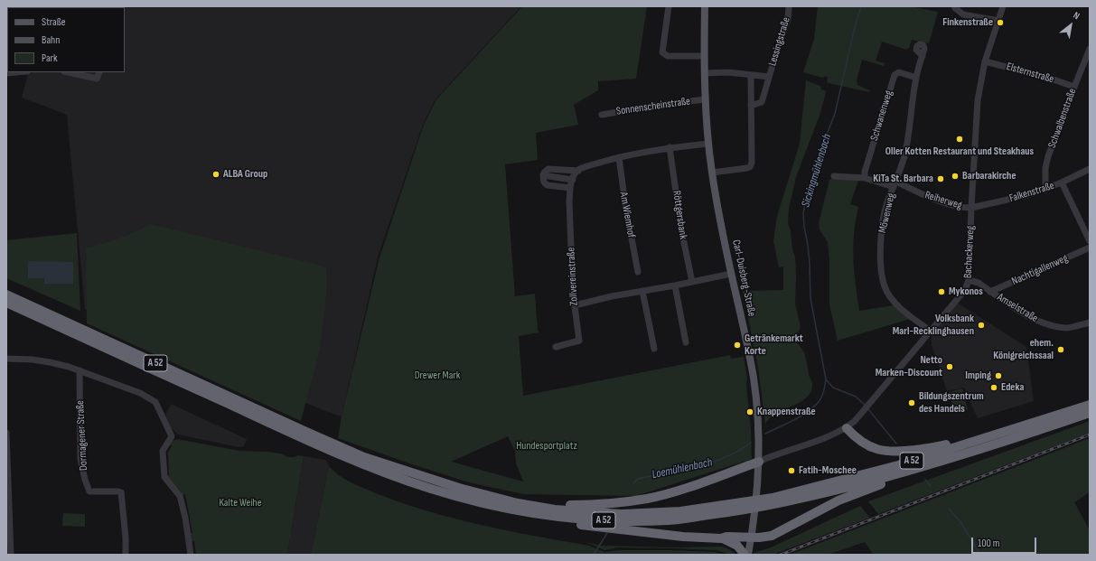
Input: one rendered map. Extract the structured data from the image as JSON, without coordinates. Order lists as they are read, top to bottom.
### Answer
{
  "streets": {
    "highway": ["A 52"],
    "main road": ["Carl-Duisberg-Straße"],
    "street": [
      "Lessingstraße",
      "Elsternstraße",
      "Sonnenscheinstraße",
      "Schwanenweg",
      "Schwalbenstraße",
      "Falkenstraße",
      "Reiherweg",
      "Möwenweg",
      "Am Wiemhof",
      "Röttgersbank",
      "Bachackerweg",
      "Nachtigallenweg",
      "Zollvereinstraße",
      "Amselstraße",
      "Dormagener Straße"
    ]
  },
  "crossings": [
    ["Lessingstraße", "Carl-Duisberg-Straße"],
    ["Elsternstraße", "Schwalbenstraße"],
    ["Elsternstraße", "Bachackerweg"],
    ["Sonnenscheinstraße", "Carl-Duisberg-Straße"],
    ["Schwanenweg", "Reiherweg"],
    ["Schwanenweg", "Möwenweg"],
    ["Schwalbenstraße", "Falkenstraße"],
    ["Falkenstraße", "Reiherweg"],
    ["Falkenstraße", "Bachackerweg"],
    ["Reiherweg", "Möwenweg"],
    ["Reiherweg", "Bachackerweg"],
    ["Möwenweg", "Bachackerweg"],
    ["Bachackerweg", "Carl-Duisberg-Straße"],
    ["Bachackerweg", "Amselstraße"],
    ["Nachtigallenweg", "Amselstraße"]
  ],
  "water": ["Sickingmühlenbach", "Loemühlenbach"],
  "parks": ["Drewer Mark", "Hundesportplatz", "Kalte Weihe"],
  "places": [
    "Finkenstraße",
    "Oller Kotten Restaurant und Steakhaus",
    "ALBA Group",
    "Barbarakirche",
    "KiTa St. Barbara",
    "Mykonos",
    "Volksbank Marl-Recklinghausen",
    "Getränkemarkt Korte",
    "ehem. Königreichssaal",
    "Netto Marken-Discount",
    "Imping",
    "Edeka",
    "Bildungszentrum des Handels",
    "Knappenstraße",
    "Fatih-Moschee"
  ],
  "legend": ["Straße", "Bahn", "Park"],
  "scale_bar": "100 m",
  "north": "top right"
}
